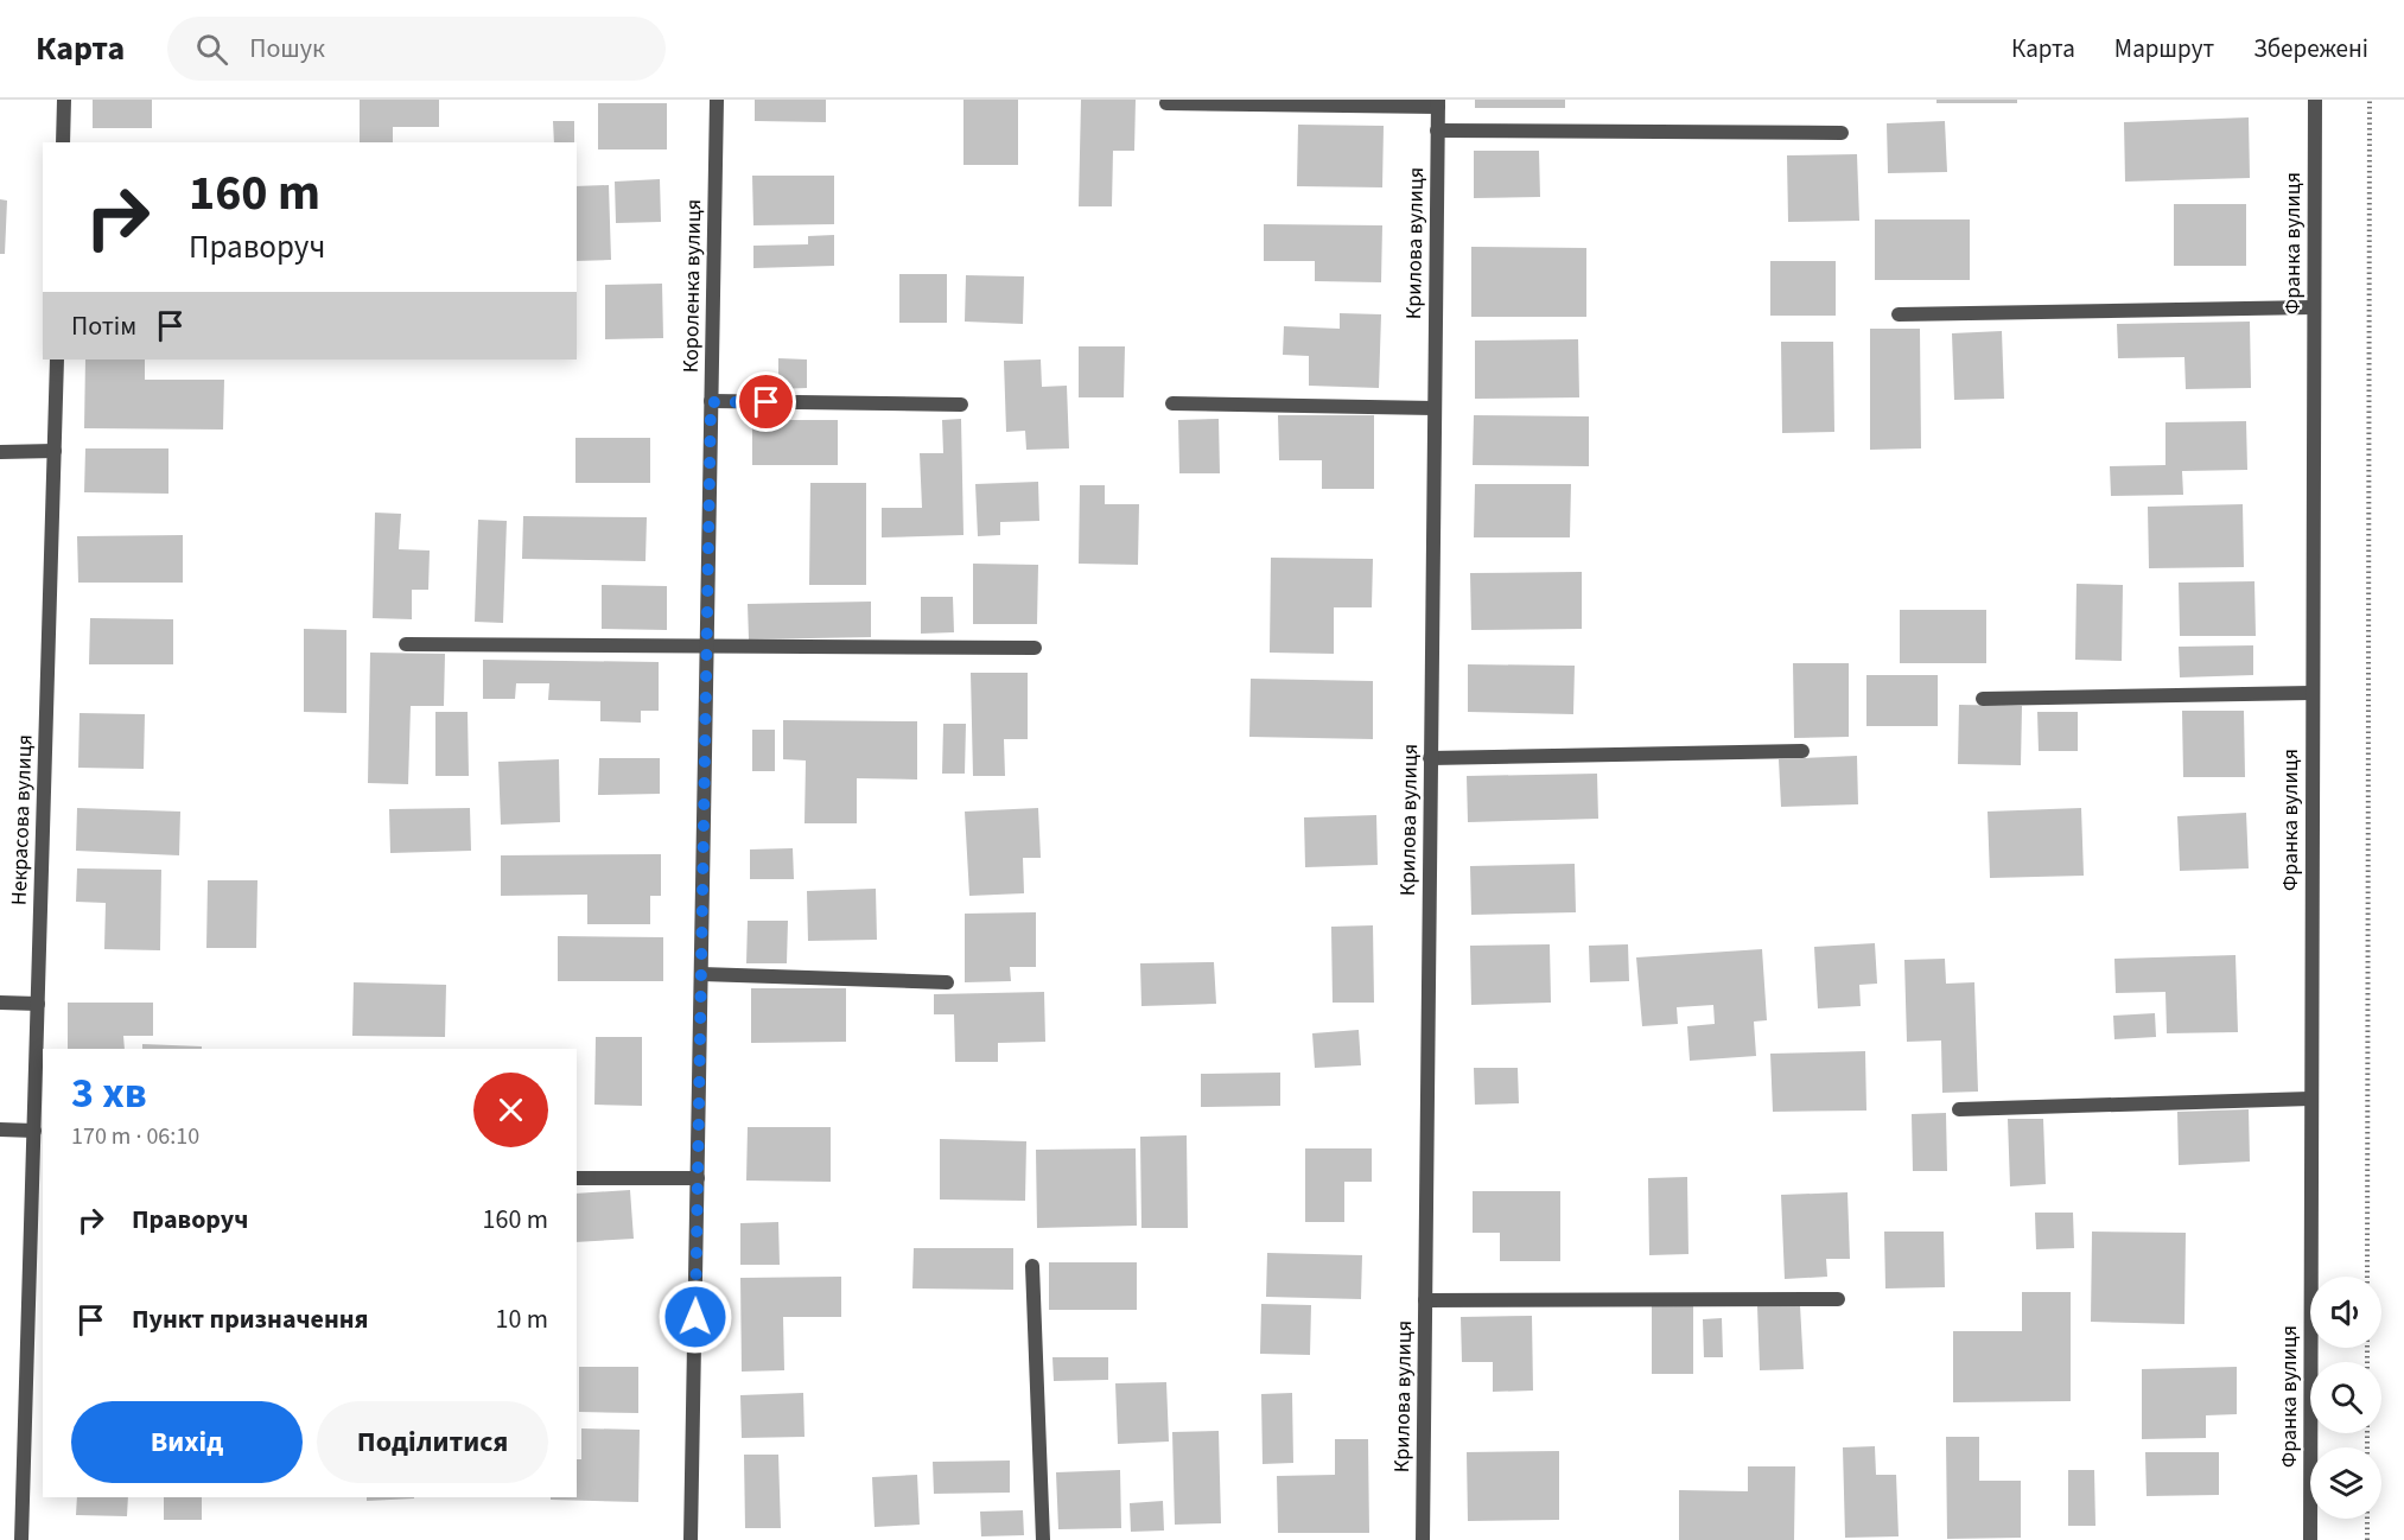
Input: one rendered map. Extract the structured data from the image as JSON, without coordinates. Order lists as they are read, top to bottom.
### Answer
{
  "streets": {
    "street": [
      "Крилова вулиця",
      "Франка вулиця",
      "Короленка вулиця",
      "Некрасова вулиця"
    ]
  },
  "page": {
    "header": "Карта",
    "search": "Пошук",
    "nav": ["Карта", "Маршрут", "Збережені"],
    "turn": ["160 m", "Праворуч"],
    "then": "Потім",
    "heading": ["3 хв", "170 m · 06:10"],
    "list": [
      {
        "name": "Праворуч",
        "value": "160 m"
      },
      {
        "name": "Пункт призначення",
        "value": "10 m"
      }
    ],
    "buttons": ["Вихід", "Поділитися"]
  }
}
